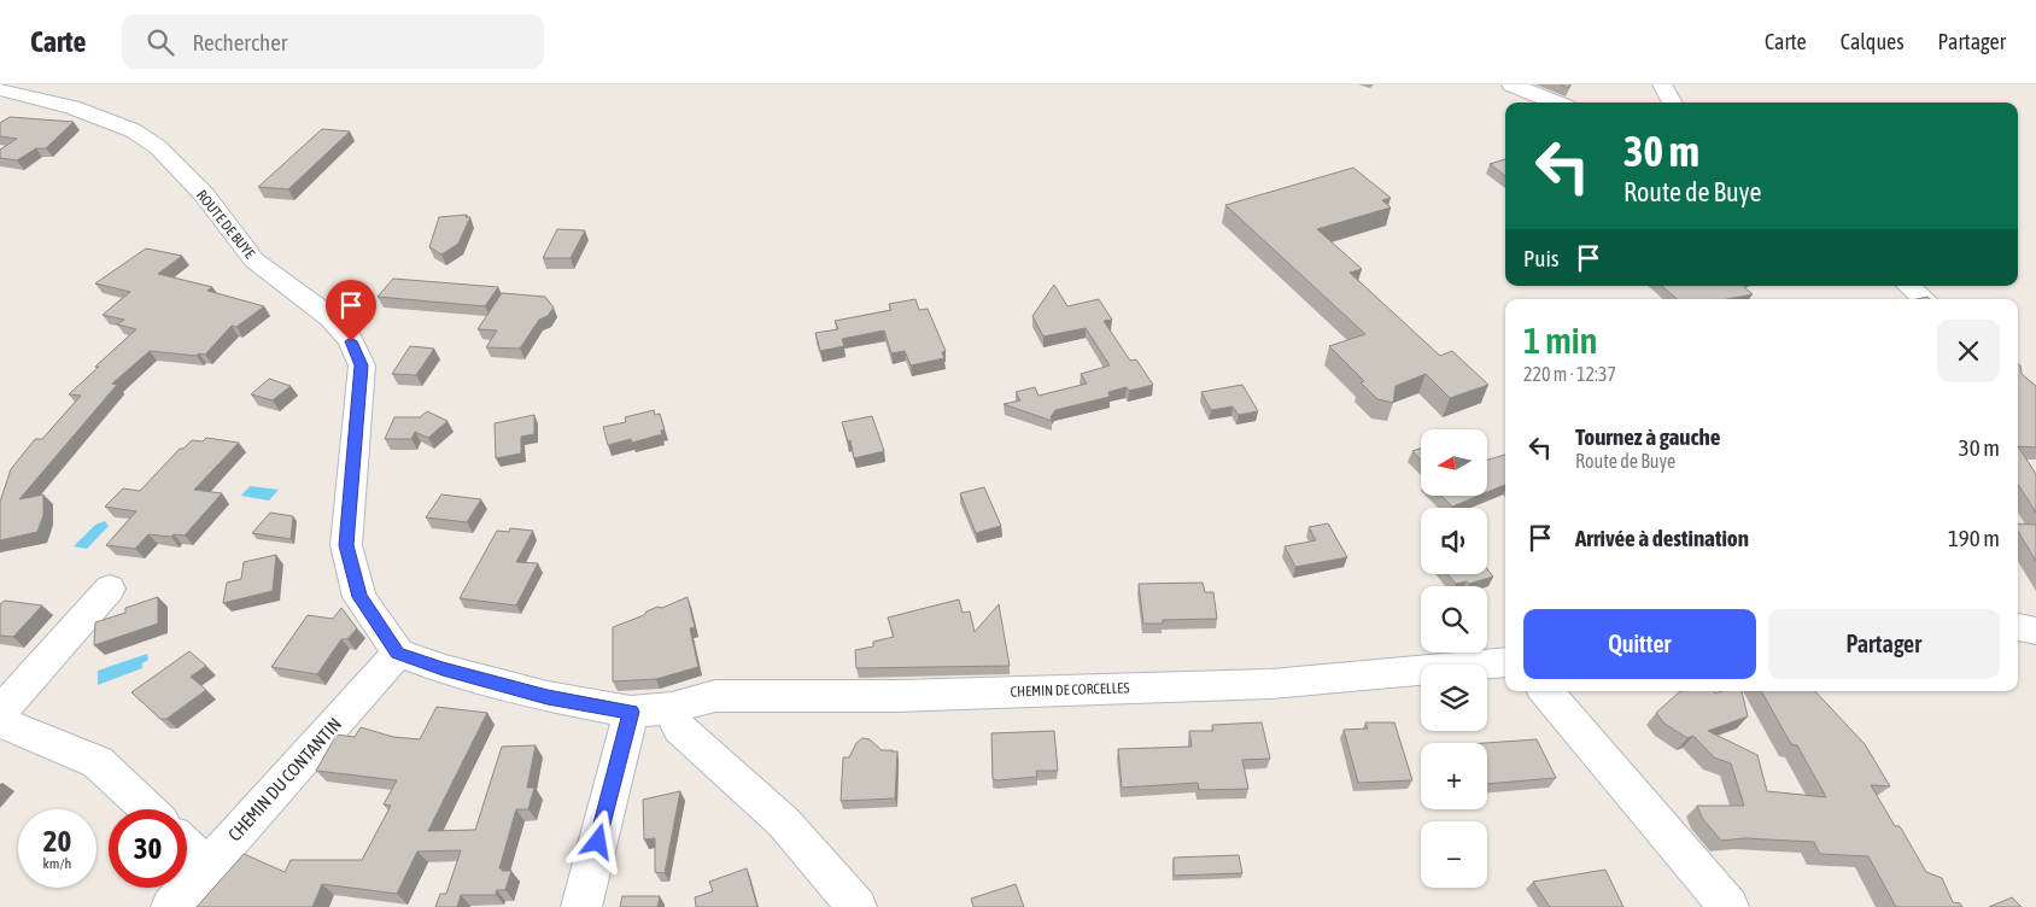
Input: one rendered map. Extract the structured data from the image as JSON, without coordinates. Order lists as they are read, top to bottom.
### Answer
{
  "streets": {
    "street": ["ROUTE DE BUYE", "CHEMIN DE CORCELLES", "CHEMIN DU CONTANTIN"]
  },
  "crossings": [
    ["ROUTE DE BUYE", "CHEMIN DU CONTANTIN"]
  ],
  "north": "left",
  "page": {
    "header": "Carte",
    "search": "Rechercher",
    "nav": ["Carte", "Calques", "Partager"],
    "turn": ["30 m", "Route de Buye"],
    "then": "Puis",
    "heading": ["1 min", "220 m · 12:37"],
    "list": [
      {
        "name": "Tournez à gauche",
        "note": "Route de Buye",
        "value": "30 m"
      },
      {
        "name": "Arrivée à destination",
        "value": "190 m"
      }
    ],
    "map_buttons": ["+", "−"],
    "buttons": ["Quitter", "Partager"],
    "speed": "20 km/h",
    "limit": "30"
  }
}
